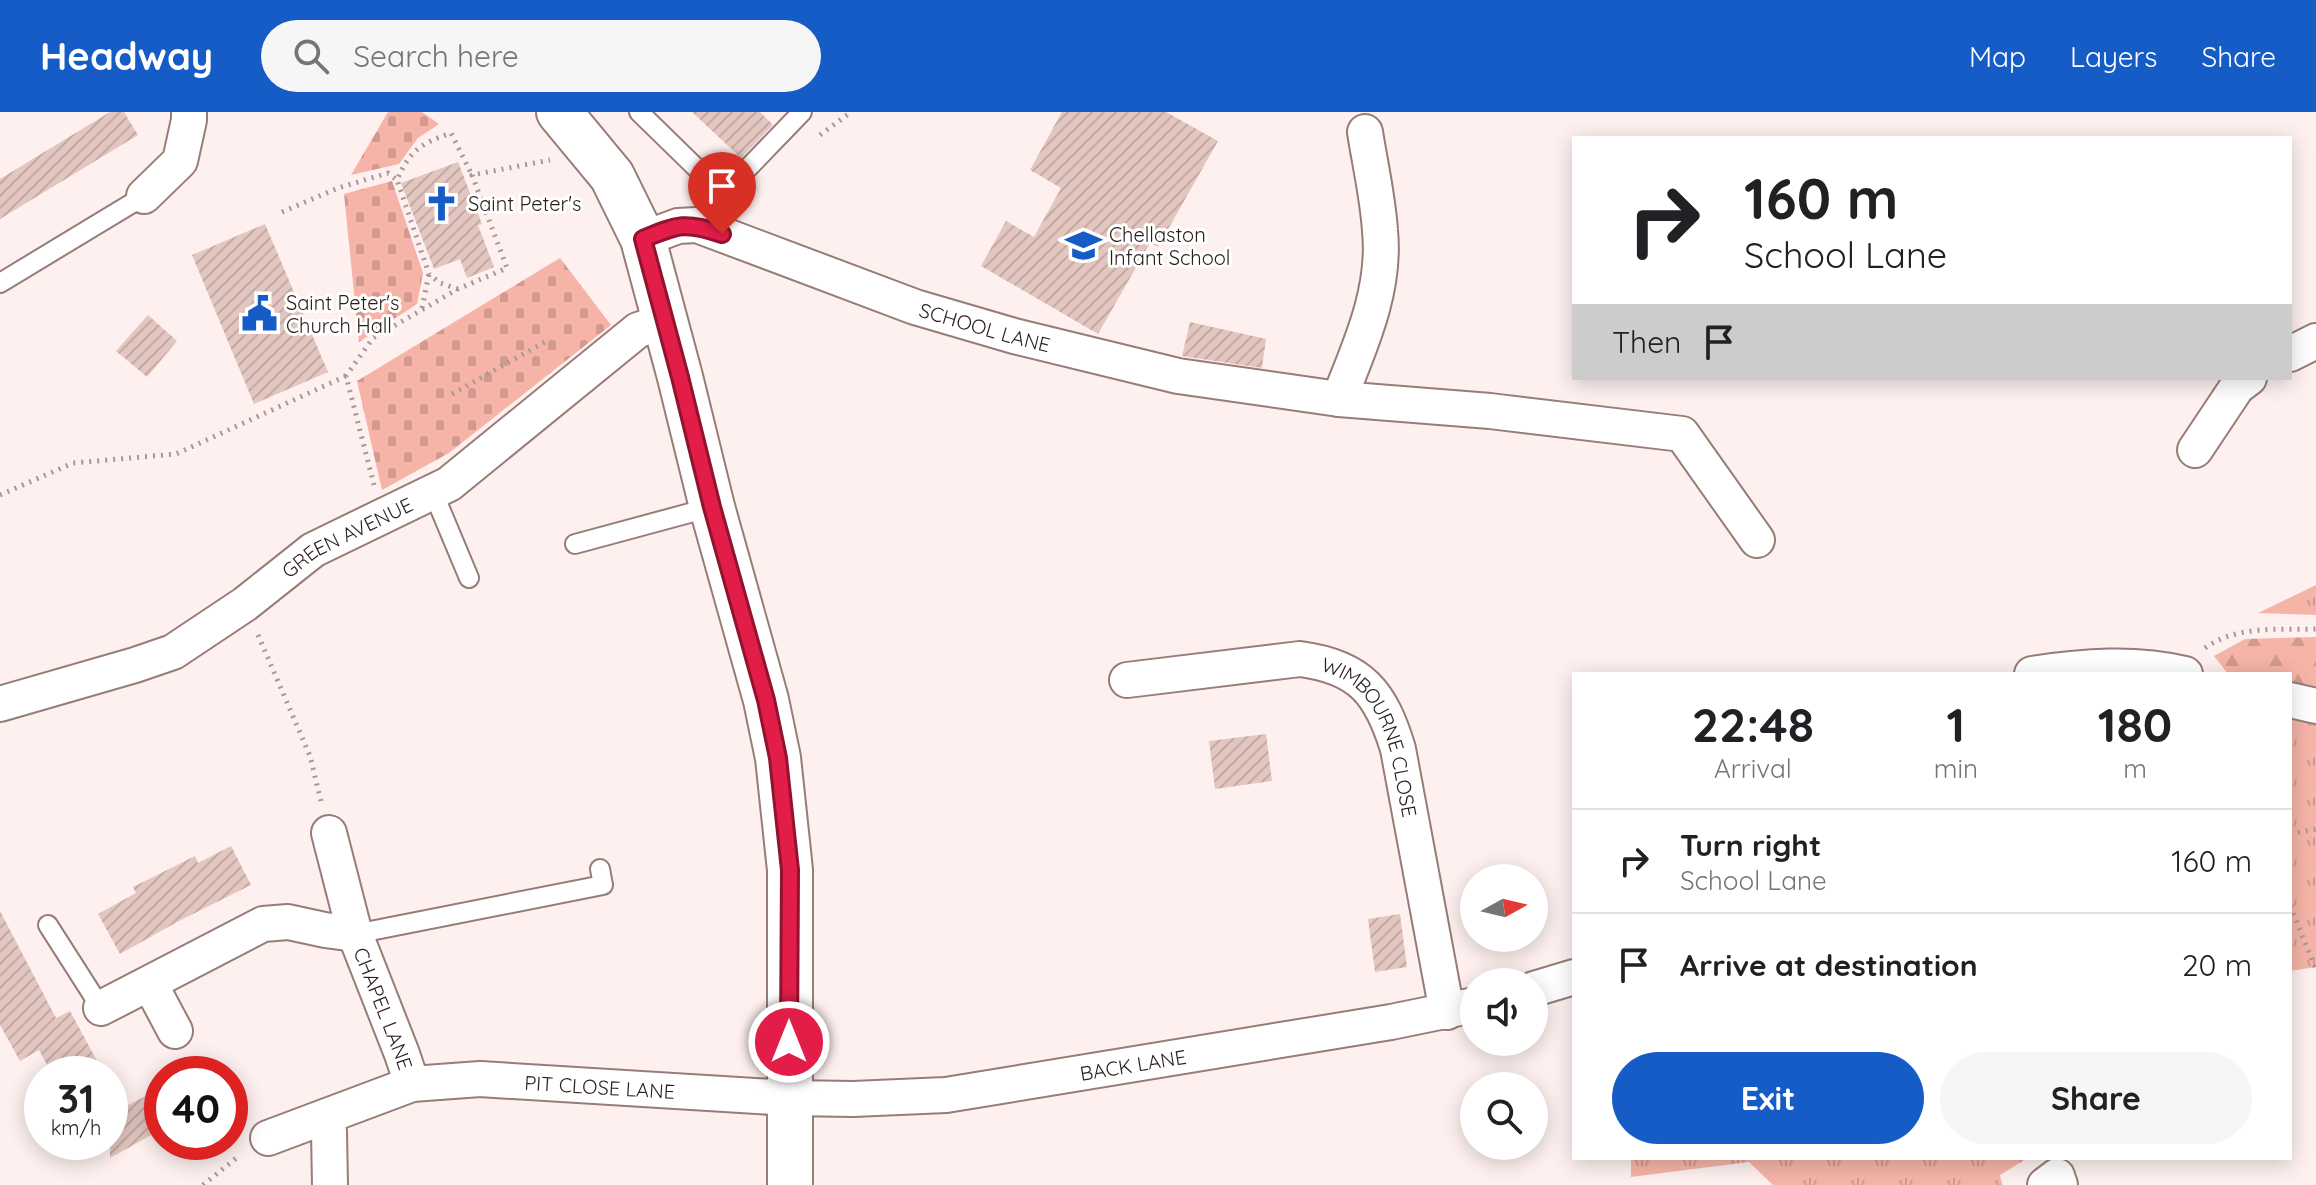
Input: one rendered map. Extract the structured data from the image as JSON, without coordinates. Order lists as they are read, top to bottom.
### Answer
{
  "streets": {
    "street": [
      "SCHOOL LANE",
      "GREEN AVENUE",
      "WIMBOURNE CLOSE",
      "CHAPEL LANE",
      "BACK LANE",
      "PIT CLOSE LANE"
    ]
  },
  "crossings": [
    ["WIMBOURNE CLOSE", "BACK LANE"],
    ["CHAPEL LANE", "PIT CLOSE LANE"],
    ["BACK LANE", "PIT CLOSE LANE"]
  ],
  "places": {
    "church": ["Saint Peter's"],
    "school or university": ["Chellaston Infant School"],
    "public building": ["Saint Peter's Church Hall"]
  },
  "north": "right",
  "page": {
    "header": "Headway",
    "search": "Search here",
    "nav": ["Map", "Layers", "Share"],
    "turn": ["160 m", "School Lane"],
    "then": "Then",
    "eta": [
      "22:48",
      "Arrival",
      "1",
      "min",
      "180",
      "m"
    ],
    "list": [
      {
        "name": "Turn right",
        "note": "School Lane",
        "value": "160 m"
      },
      {
        "name": "Arrive at destination",
        "value": "20 m"
      }
    ],
    "buttons": ["Exit", "Share"],
    "speed": "31 km/h",
    "limit": "40"
  }
}
